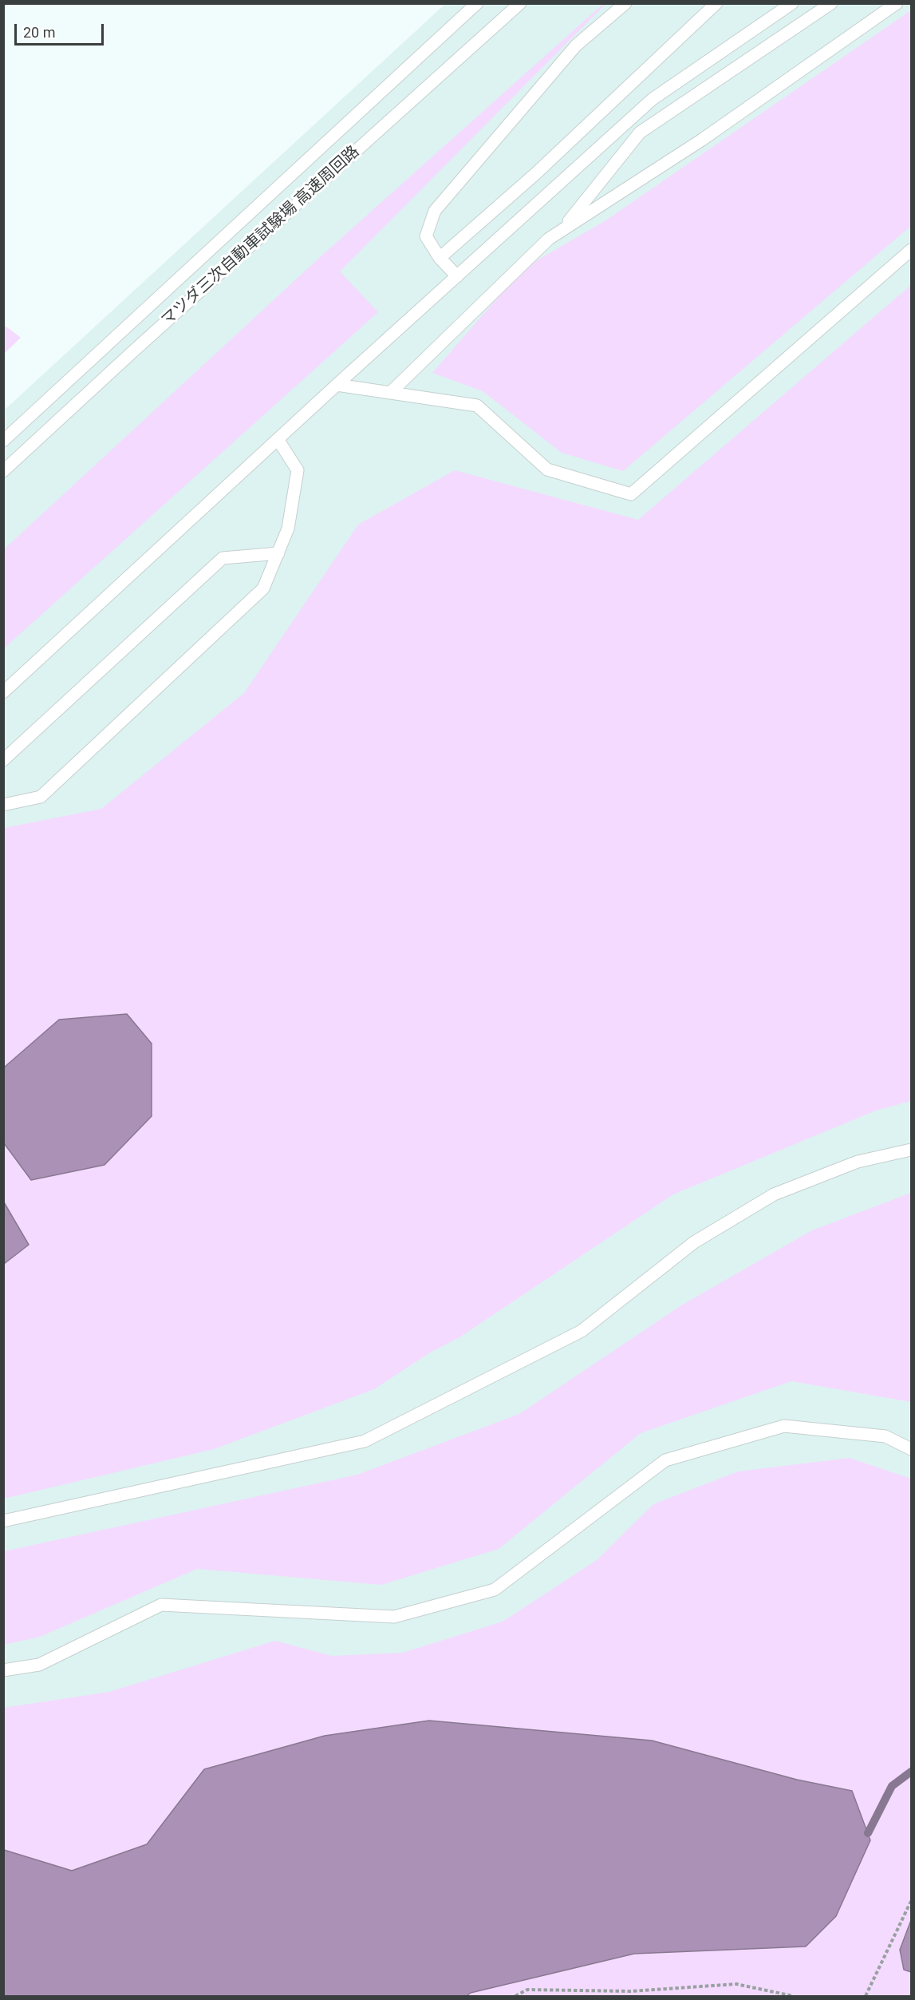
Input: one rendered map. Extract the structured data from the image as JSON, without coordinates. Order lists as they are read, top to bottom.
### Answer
{
  "streets": {
    "lane": ["マツダ三次自動車試験場 高速周回路"]
  },
  "scale_bar": "20 m"
}
